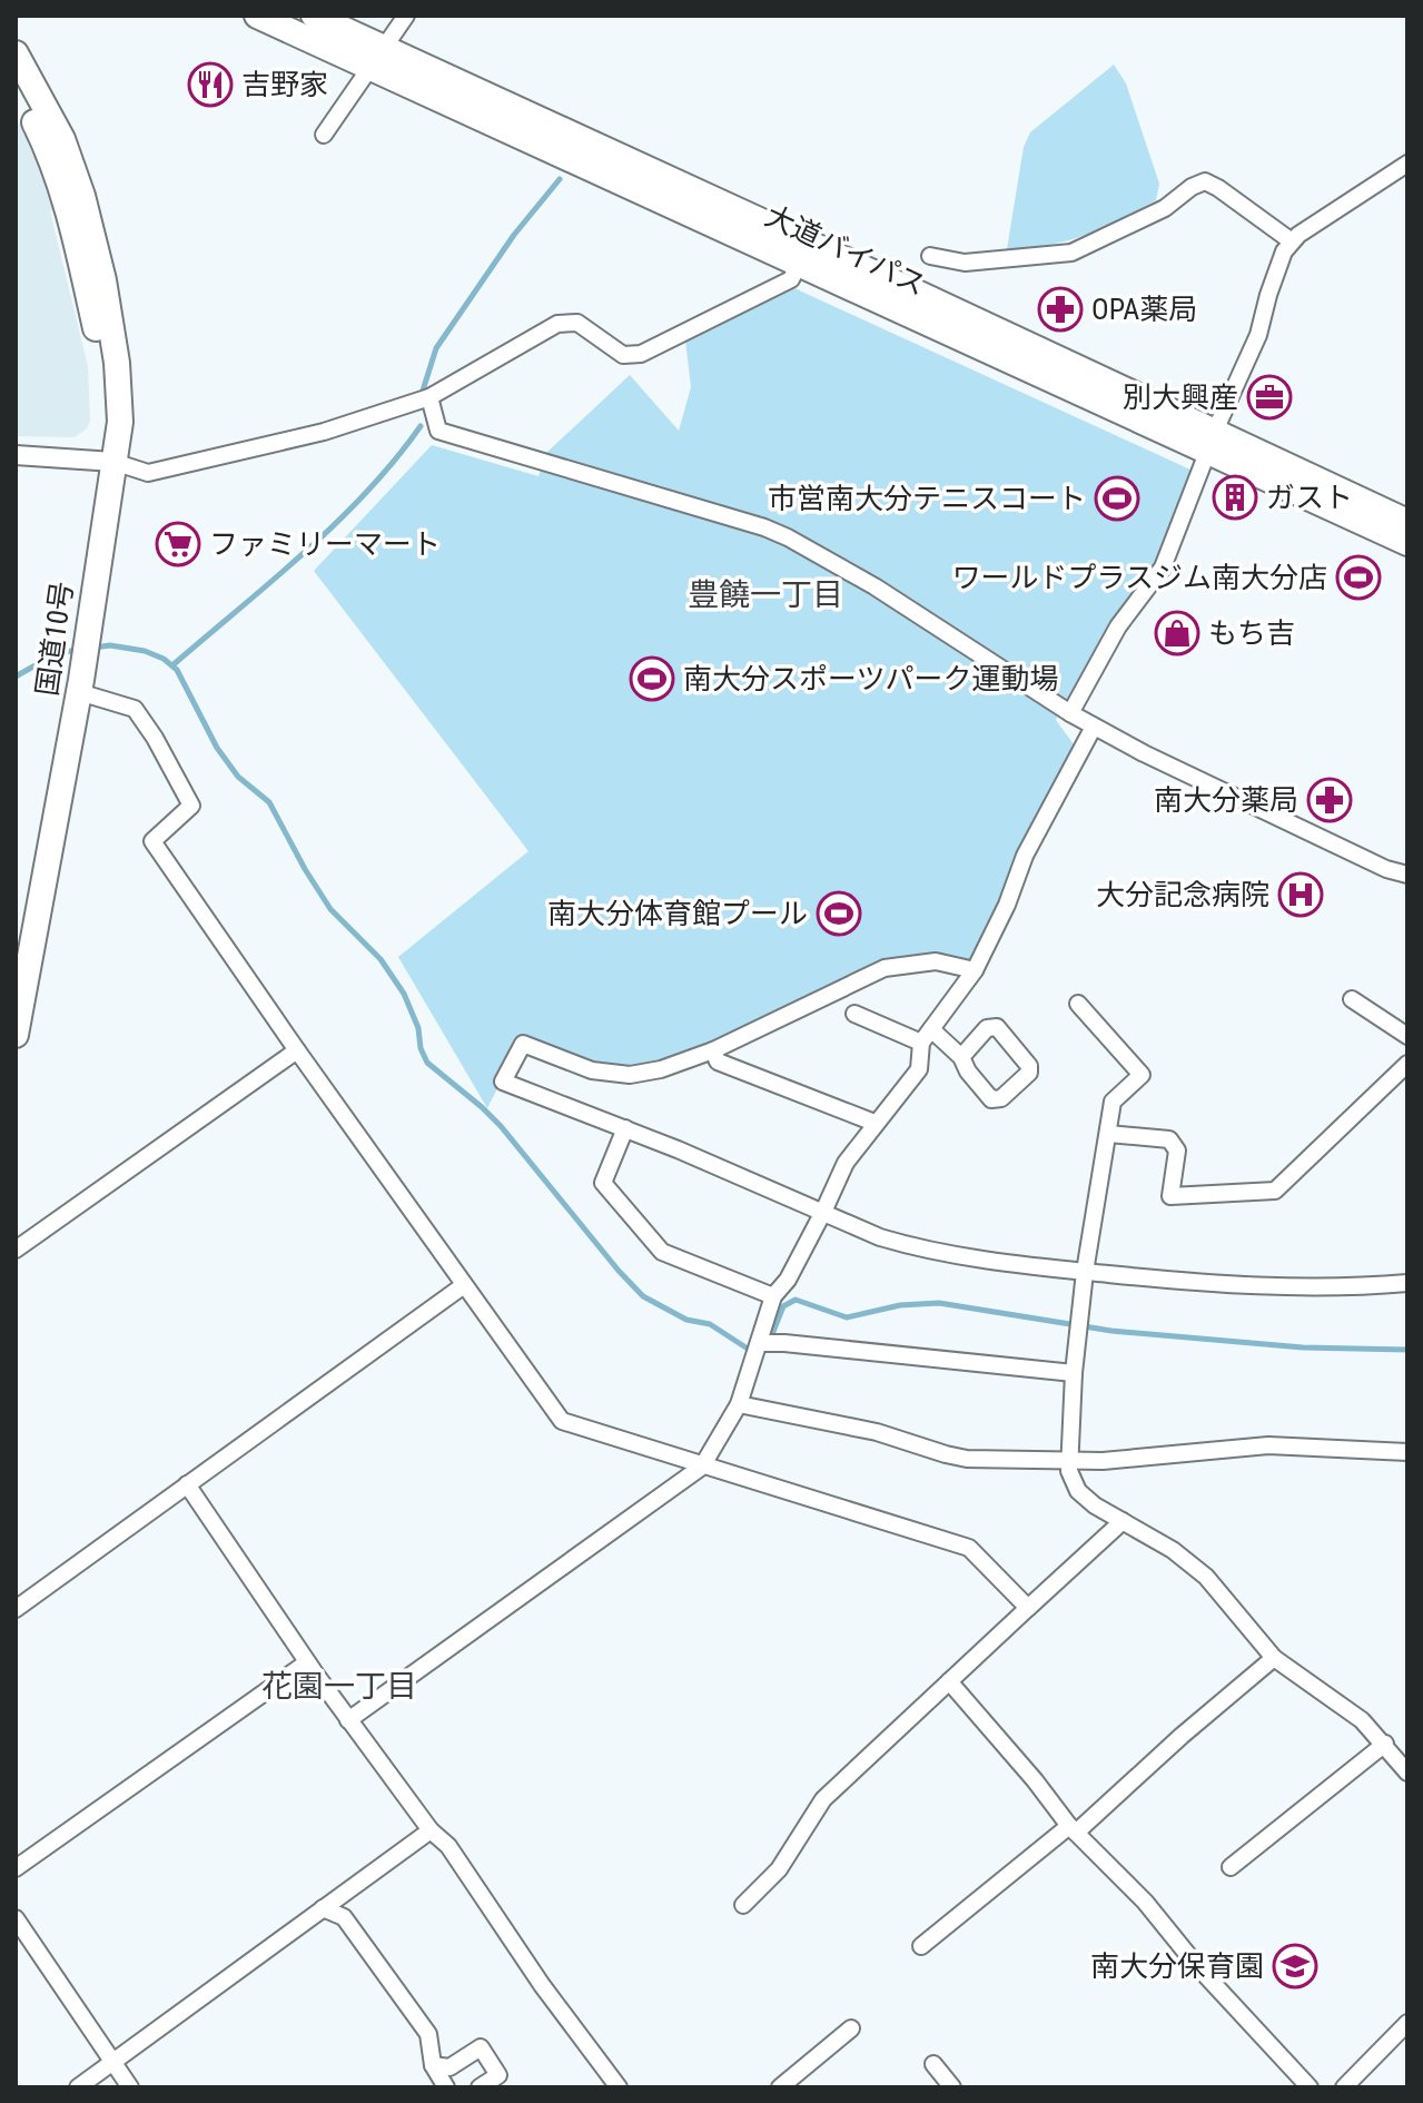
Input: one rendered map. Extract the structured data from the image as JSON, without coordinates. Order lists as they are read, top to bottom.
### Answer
{
  "streets": {
    "highway": ["大道バイパス", "国道10号"]
  },
  "districts": ["豊饒一丁目", "花園一丁目"],
  "places": {
    "restaurant": ["吉野家"],
    "pharmacy": ["OPA薬局", "南大分薬局"],
    "office": ["別大興産"],
    "building": ["ガスト"],
    "sports": [
      "市営南大分テニスコート",
      "ワールドプラスジム南大分店",
      "南大分スポーツパーク運動場",
      "南大分体育館プール"
    ],
    "supermarket": ["ファミリーマート"],
    "shop": ["もち吉"],
    "hospital": ["大分記念病院"],
    "school or university": ["南大分保育園"]
  }
}
